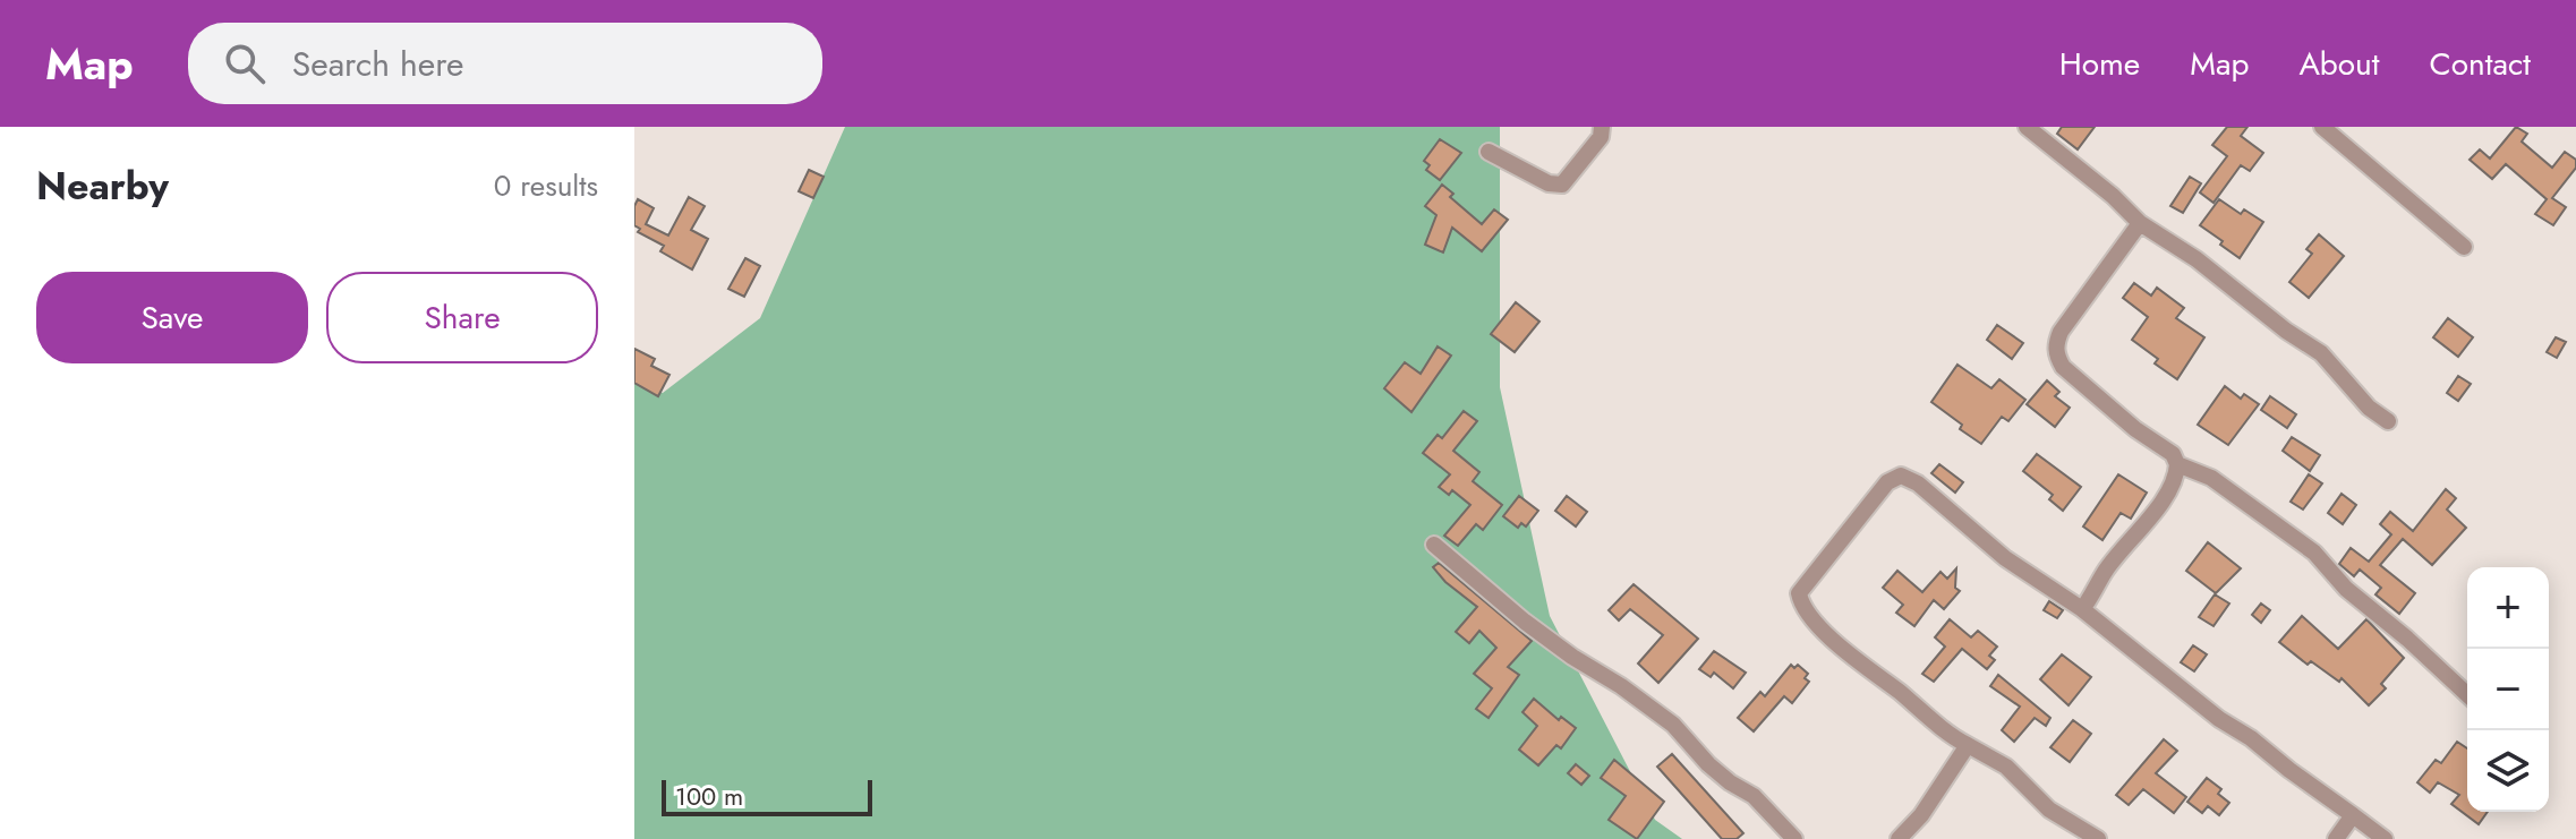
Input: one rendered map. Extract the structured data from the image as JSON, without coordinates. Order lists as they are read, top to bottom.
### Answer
{
  "scale_bar": "100 m",
  "page": {
    "header": "Map",
    "search": "Search here",
    "nav": [
      "Home",
      "Map",
      "About",
      "Contact"
    ],
    "heading": ["Nearby", "0 results"],
    "buttons": ["Save", "Share"],
    "map_buttons": ["+", "−"],
    "scale": "100 m"
  }
}
